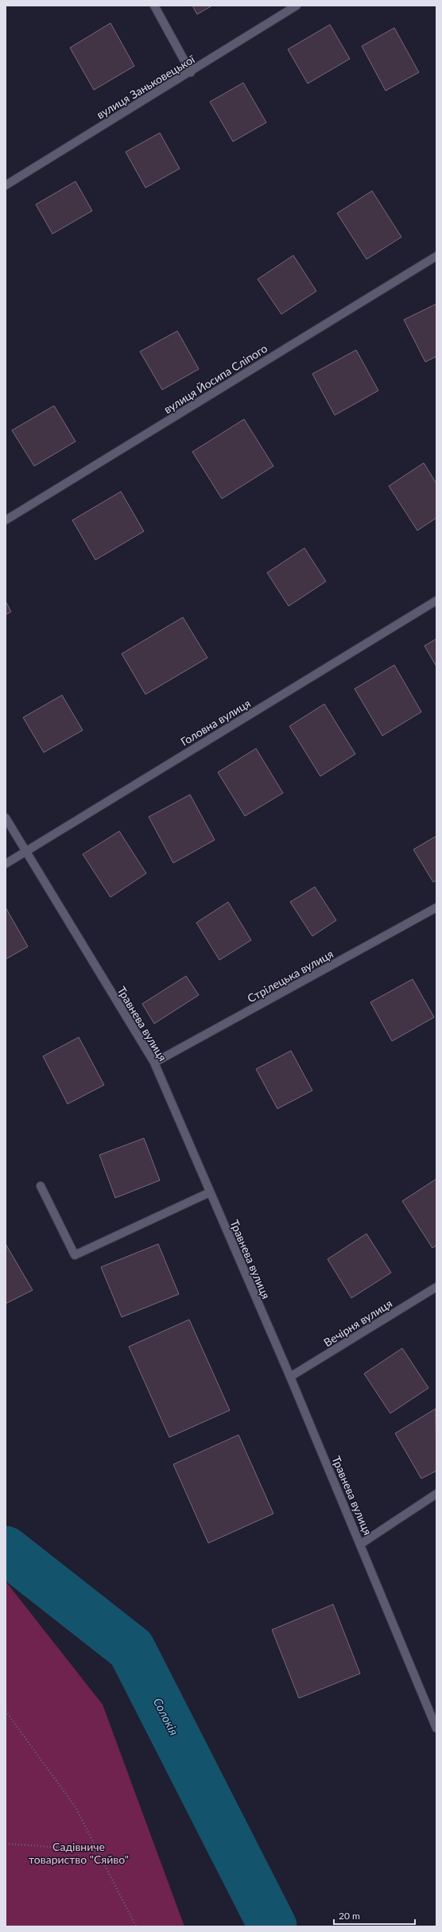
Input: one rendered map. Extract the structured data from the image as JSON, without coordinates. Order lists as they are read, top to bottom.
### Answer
{
  "streets": {
    "street": [
      "вулиця Заньковецької",
      "вулиця Йосипа Сліпого",
      "Головна вулиця",
      "Стрілецька вулиця",
      "Травнева вулиця",
      "Вечірня вулиця"
    ]
  },
  "crossings": [
    ["Головна вулиця", "Травнева вулиця"],
    ["Стрілецька вулиця", "Травнева вулиця"],
    ["Травнева вулиця", "Вечірня вулиця"]
  ],
  "water": ["Солокія"],
  "parks": ["Садівниче товариство \"Сяйво\""],
  "scale_bar": "20 m"
}
